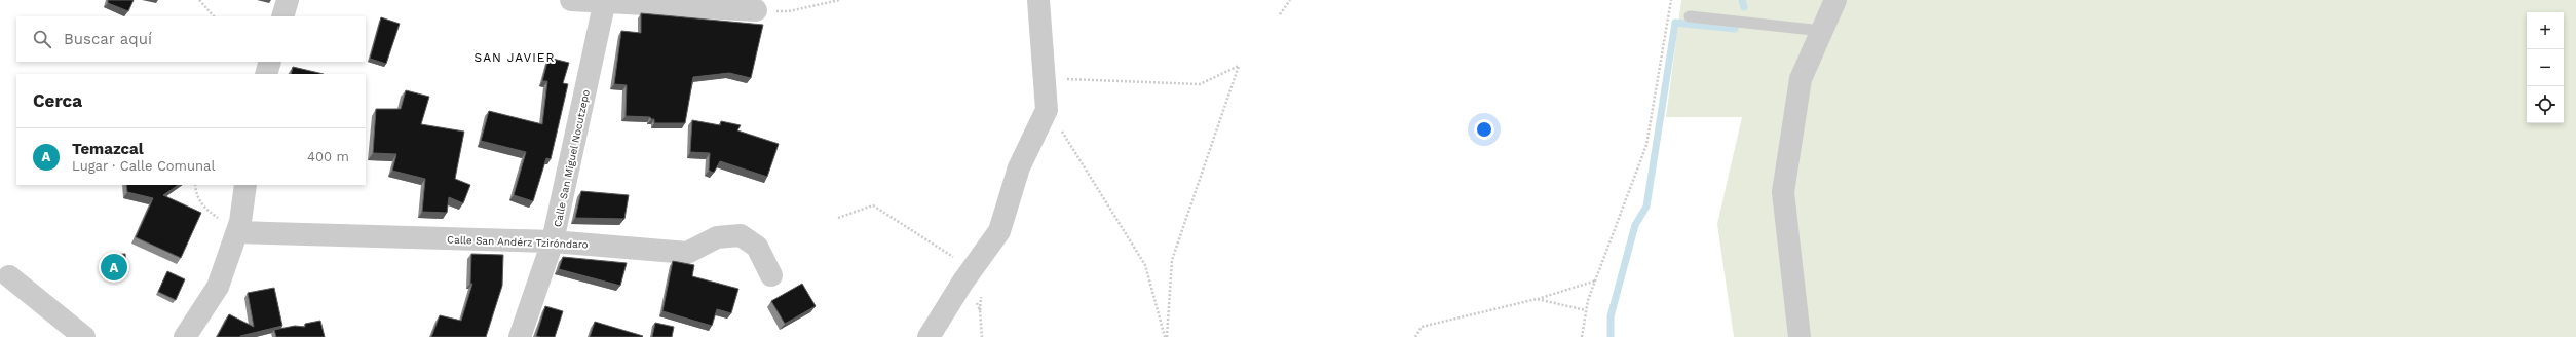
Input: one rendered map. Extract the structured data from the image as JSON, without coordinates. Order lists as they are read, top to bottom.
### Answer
{
  "streets": {
    "street": ["Calle San Miguel Nocutzepo", "Calle San Andérz Tziróndaro"]
  },
  "crossings": [
    ["Calle San Miguel Nocutzepo", "Calle San Andérz Tziróndaro"]
  ],
  "districts": ["SAN JAVIER"],
  "page": {
    "map_buttons": ["+", "−"],
    "search": "Buscar aquí",
    "heading": "Cerca",
    "list": [
      {
        "mark": "A",
        "name": "Temazcal",
        "note": "Lugar · Calle Comunal",
        "value": "400 m"
      }
    ],
    "pins": "A"
  }
}
